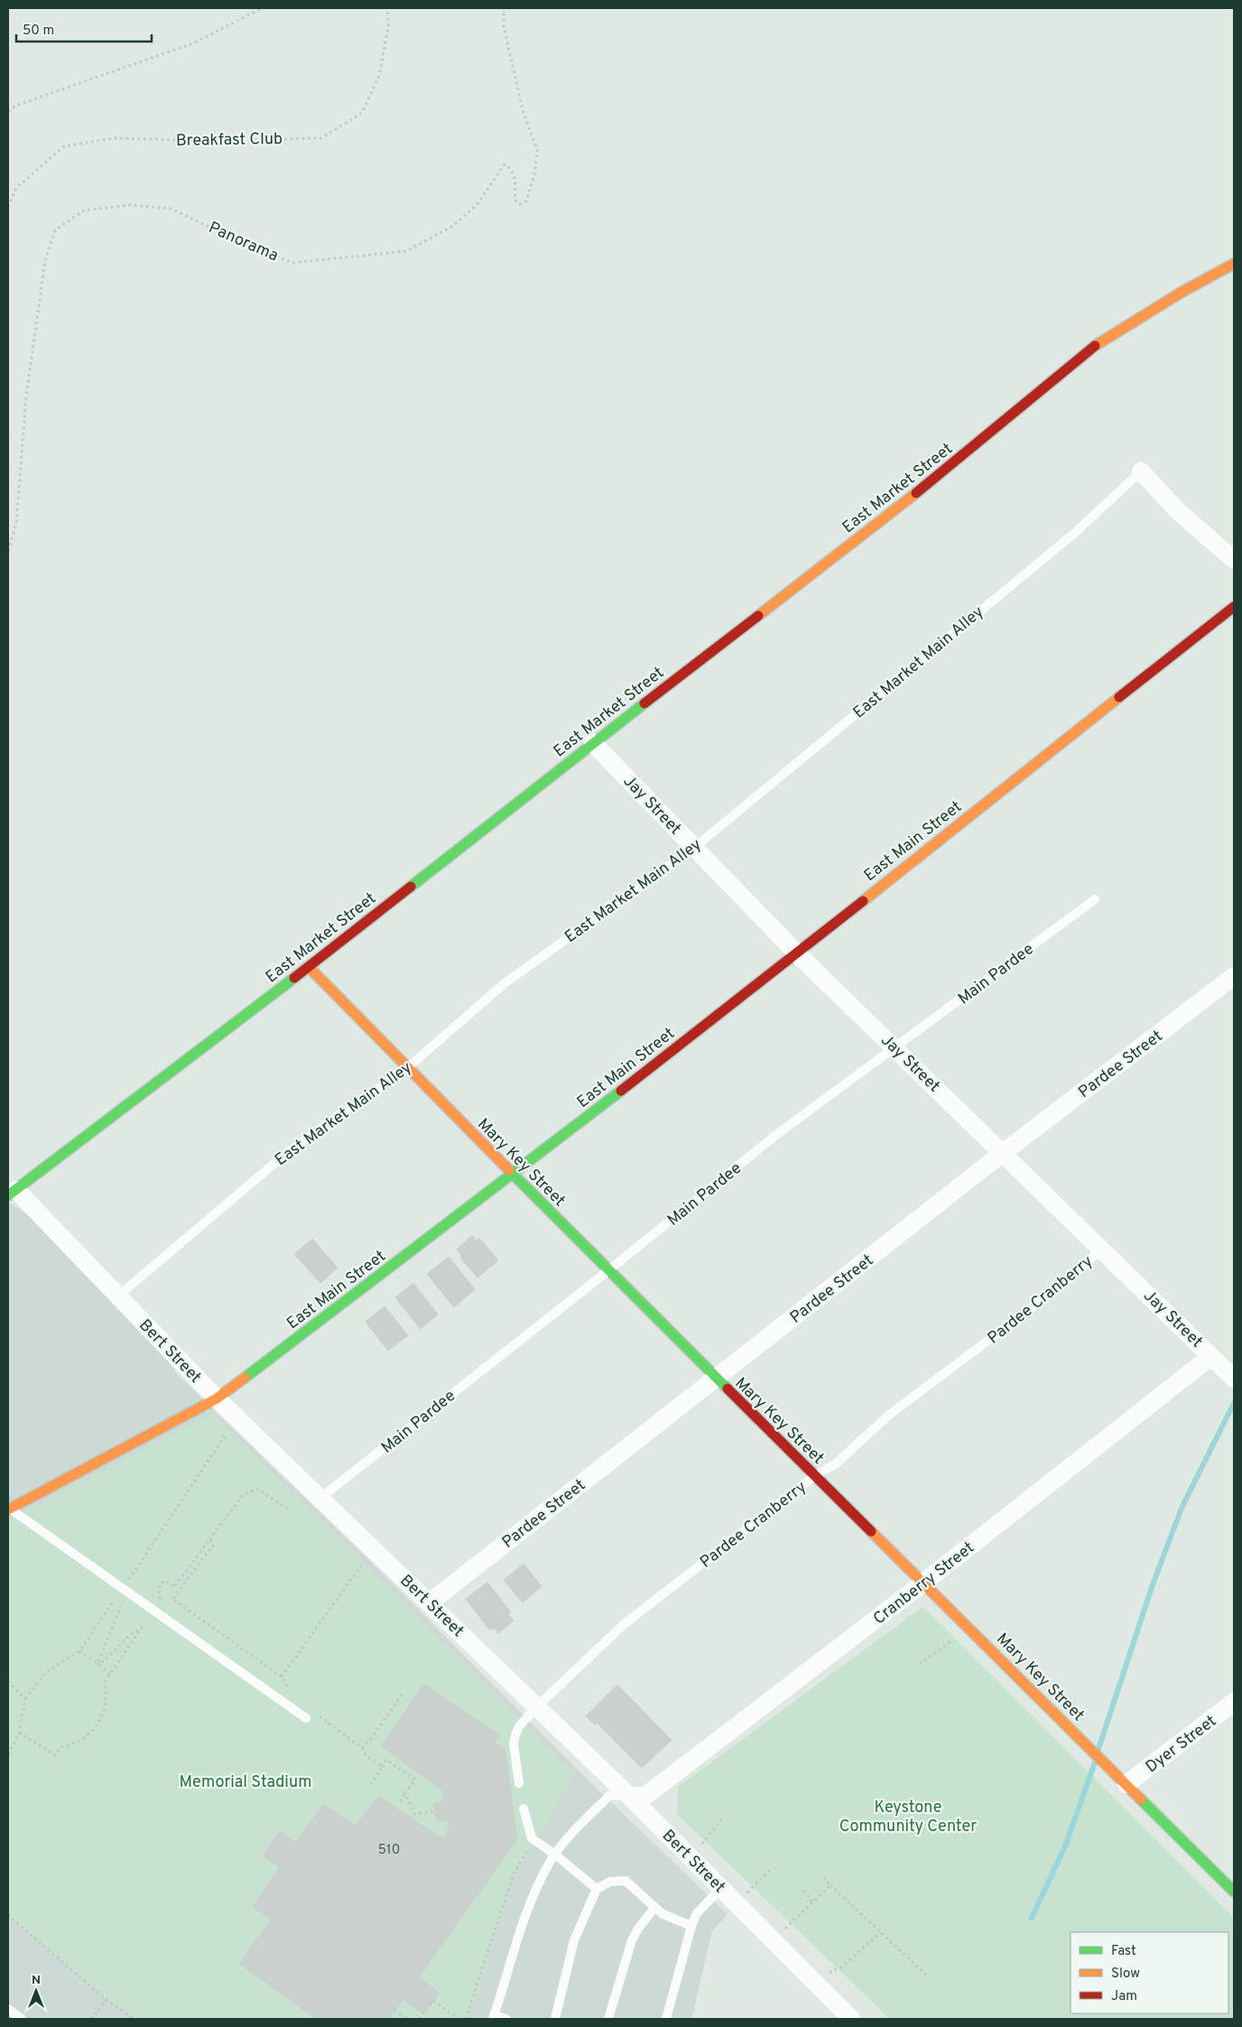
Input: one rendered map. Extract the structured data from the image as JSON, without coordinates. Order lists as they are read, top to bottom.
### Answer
{
  "streets": {
    "street": [
      "East Market Street",
      "Jay Street",
      "East Main Street",
      "Pardee Street",
      "Mary Key Street",
      "Bert Street",
      "Cranberry Street",
      "Dyer Street"
    ],
    "lane": ["East Market Main Alley", "Main Pardee", "Pardee Cranberry"],
    "path": ["Breakfast Club", "Panorama"]
  },
  "crossings": [
    ["East Market Street", "Jay Street"],
    ["East Market Street", "Mary Key Street"],
    ["East Market Street", "Bert Street"],
    ["East Market Main Alley", "Jay Street"],
    ["East Market Main Alley", "Mary Key Street"],
    ["East Market Main Alley", "Bert Street"],
    ["Jay Street", "East Main Street"],
    ["Jay Street", "Main Pardee"],
    ["Jay Street", "Pardee Street"],
    ["Jay Street", "Pardee Cranberry"],
    ["Jay Street", "Cranberry Street"],
    ["East Main Street", "Mary Key Street"],
    ["East Main Street", "Bert Street"],
    ["Main Pardee", "Mary Key Street"],
    ["Main Pardee", "Bert Street"],
    ["Pardee Street", "Mary Key Street"],
    ["Pardee Street", "Bert Street"],
    ["Mary Key Street", "Pardee Cranberry"],
    ["Mary Key Street", "Cranberry Street"],
    ["Mary Key Street", "Dyer Street"],
    ["Pardee Cranberry", "Bert Street"],
    ["Bert Street", "Cranberry Street"]
  ],
  "parks": ["Memorial Stadium", "Keystone Community Center"],
  "house_numbers": ["510"],
  "legend": ["Fast", "Slow", "Jam"],
  "scale_bar": "50 m",
  "north": "top"
}
